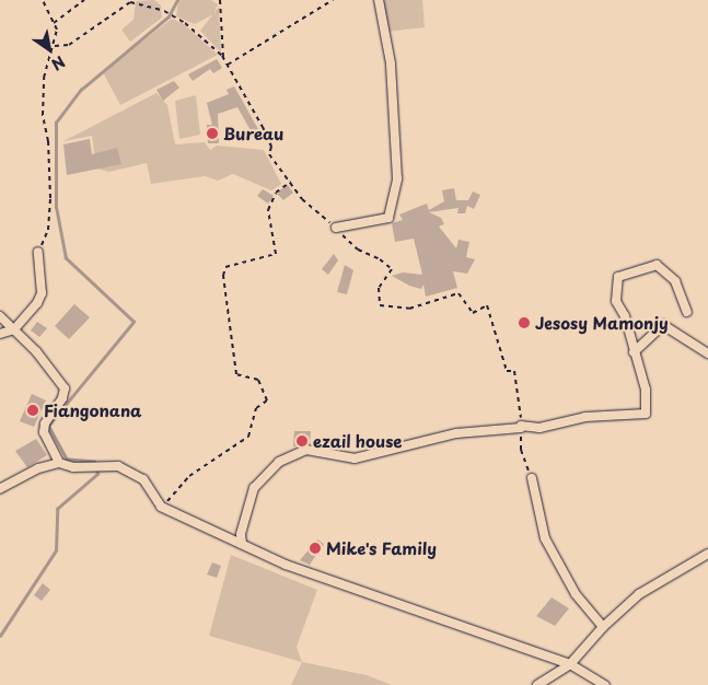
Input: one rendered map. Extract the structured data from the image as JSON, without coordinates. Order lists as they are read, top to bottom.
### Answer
{
  "places": [
    "Bureau",
    "Jesosy Mamonjy",
    "Fiangonana",
    "ezail house",
    "Mike's Family"
  ],
  "north": "bottom right"
}
